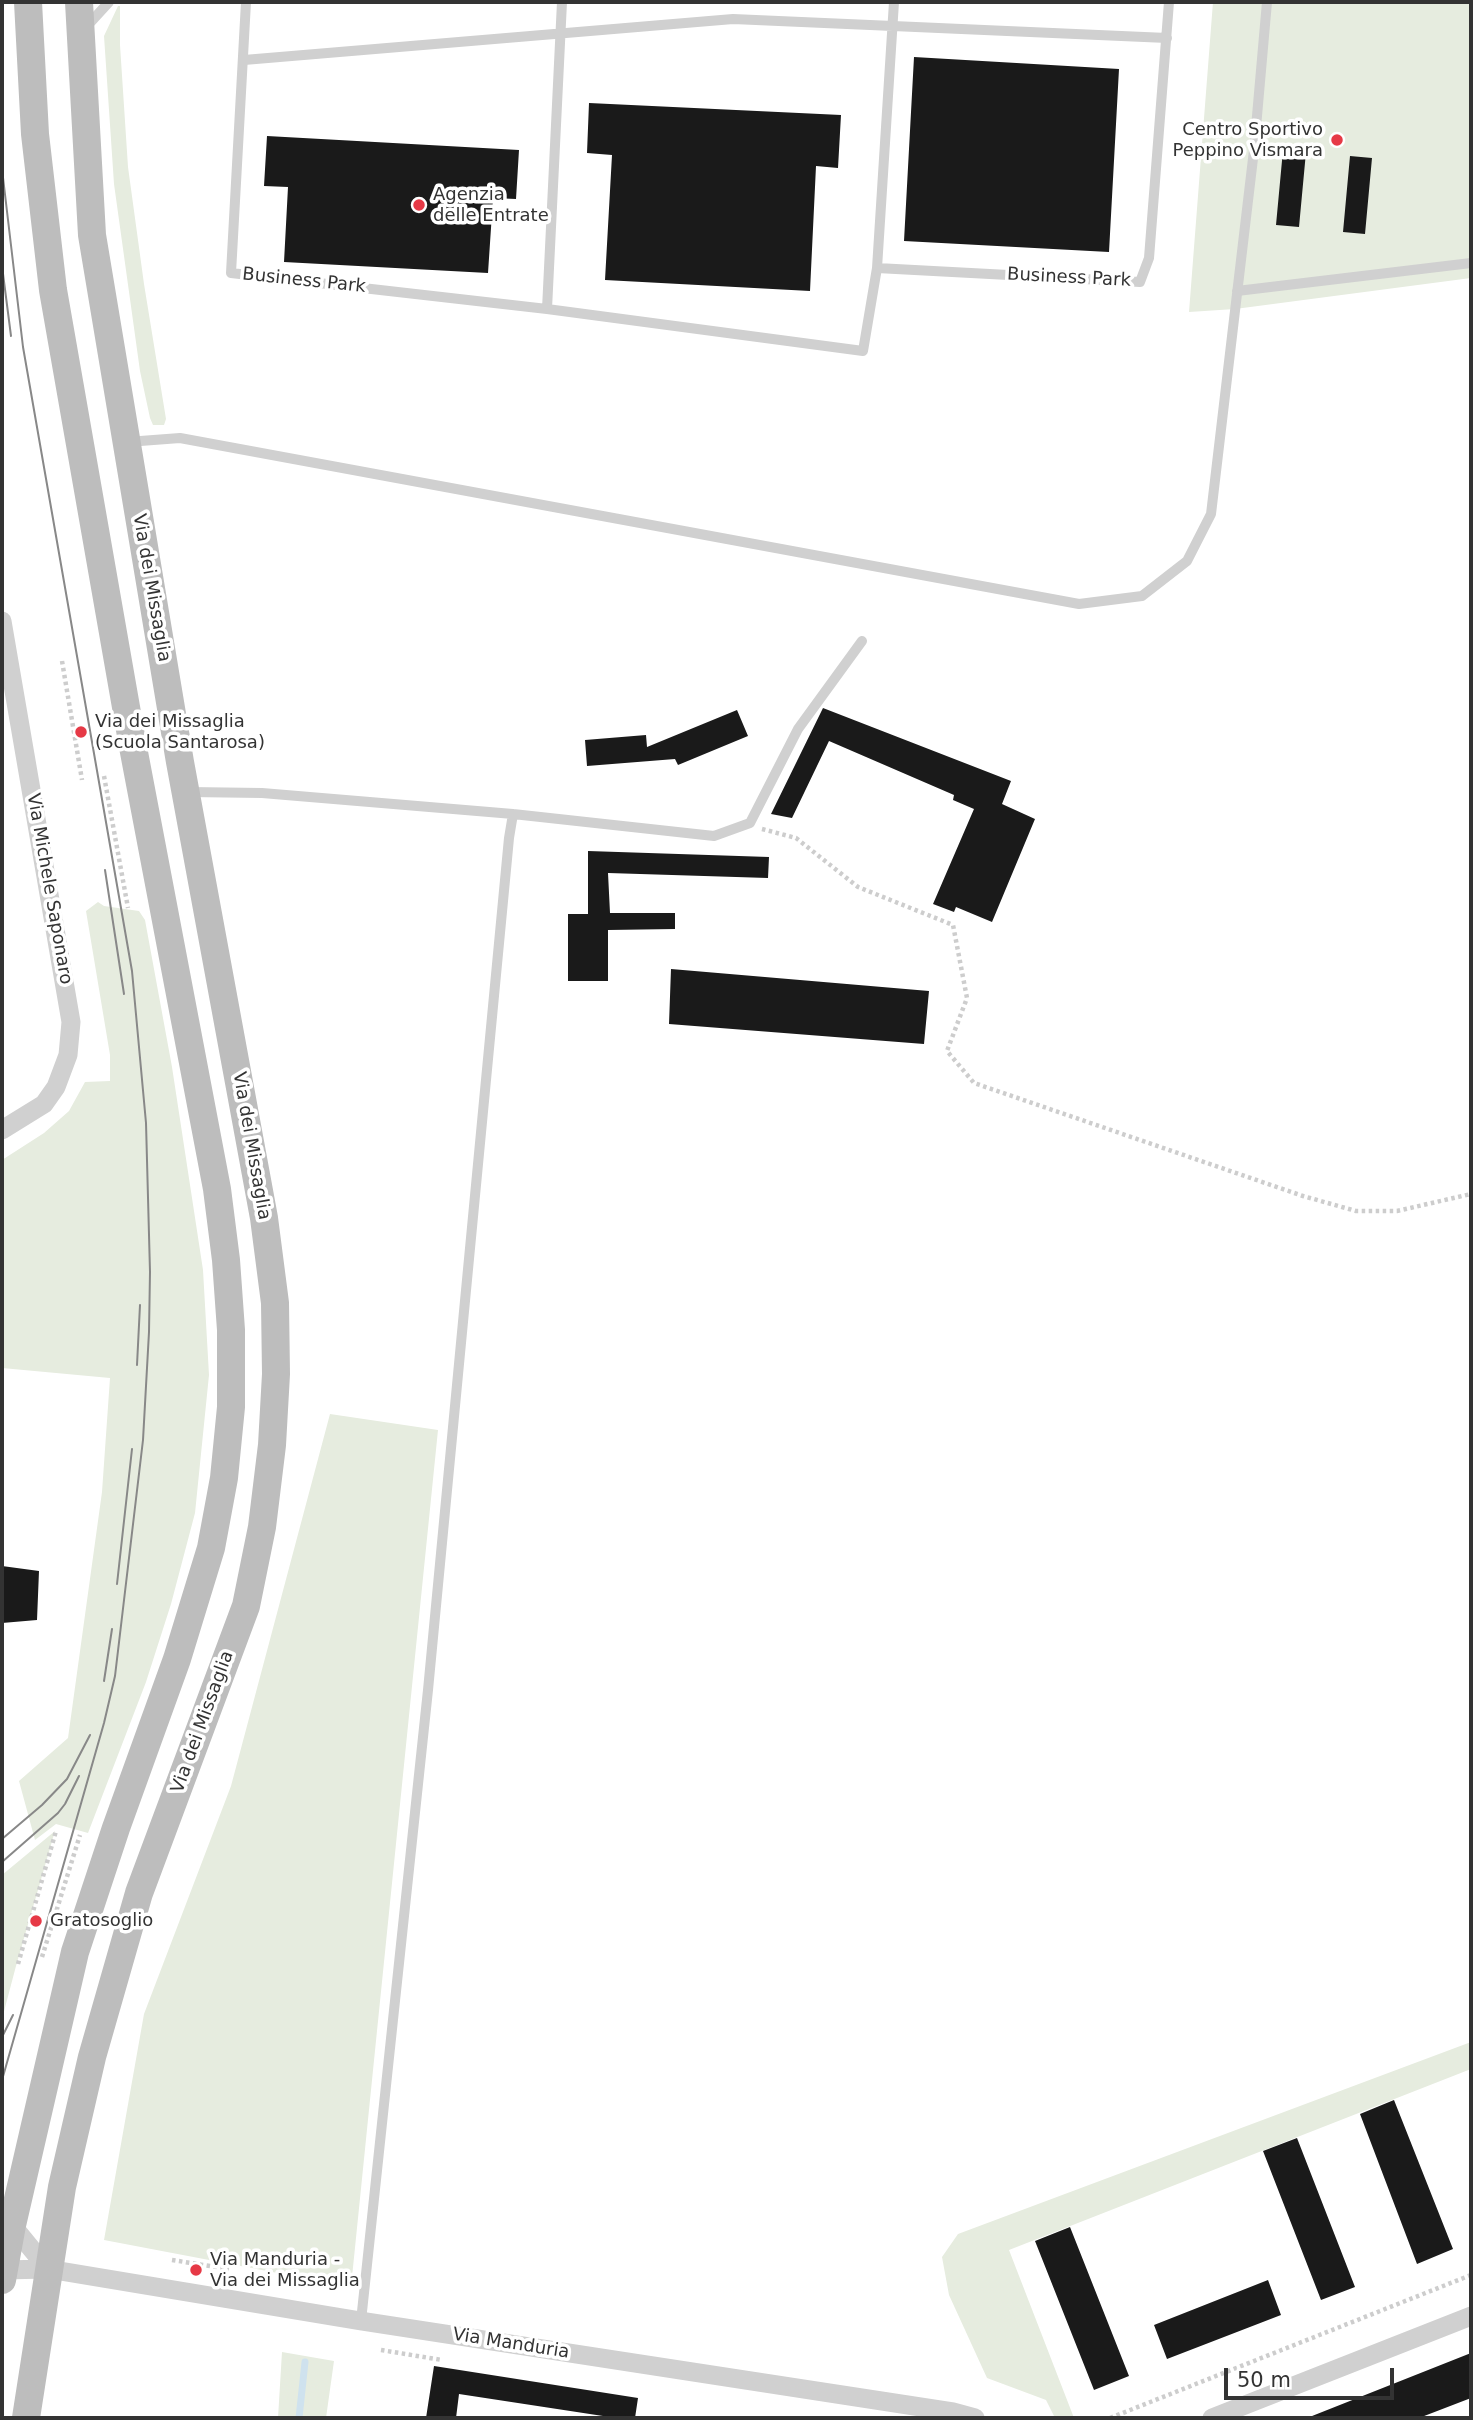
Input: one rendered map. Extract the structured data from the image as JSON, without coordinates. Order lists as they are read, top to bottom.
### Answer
{
  "streets": {
    "main road": ["Via dei Missaglia"],
    "street": ["Via Michele Saponaro", "Via Manduria"],
    "lane": ["Business Park"]
  },
  "crossings": [
    ["Via dei Missaglia", "Via Manduria"]
  ],
  "places": [
    "Centro Sportivo Peppino Vismara",
    "Agenzia delle Entrate",
    "Via dei Missaglia (Scuola Santarosa)",
    "Gratosoglio",
    "Via Manduria - Via dei Missaglia"
  ],
  "scale_bar": "50 m"
}
